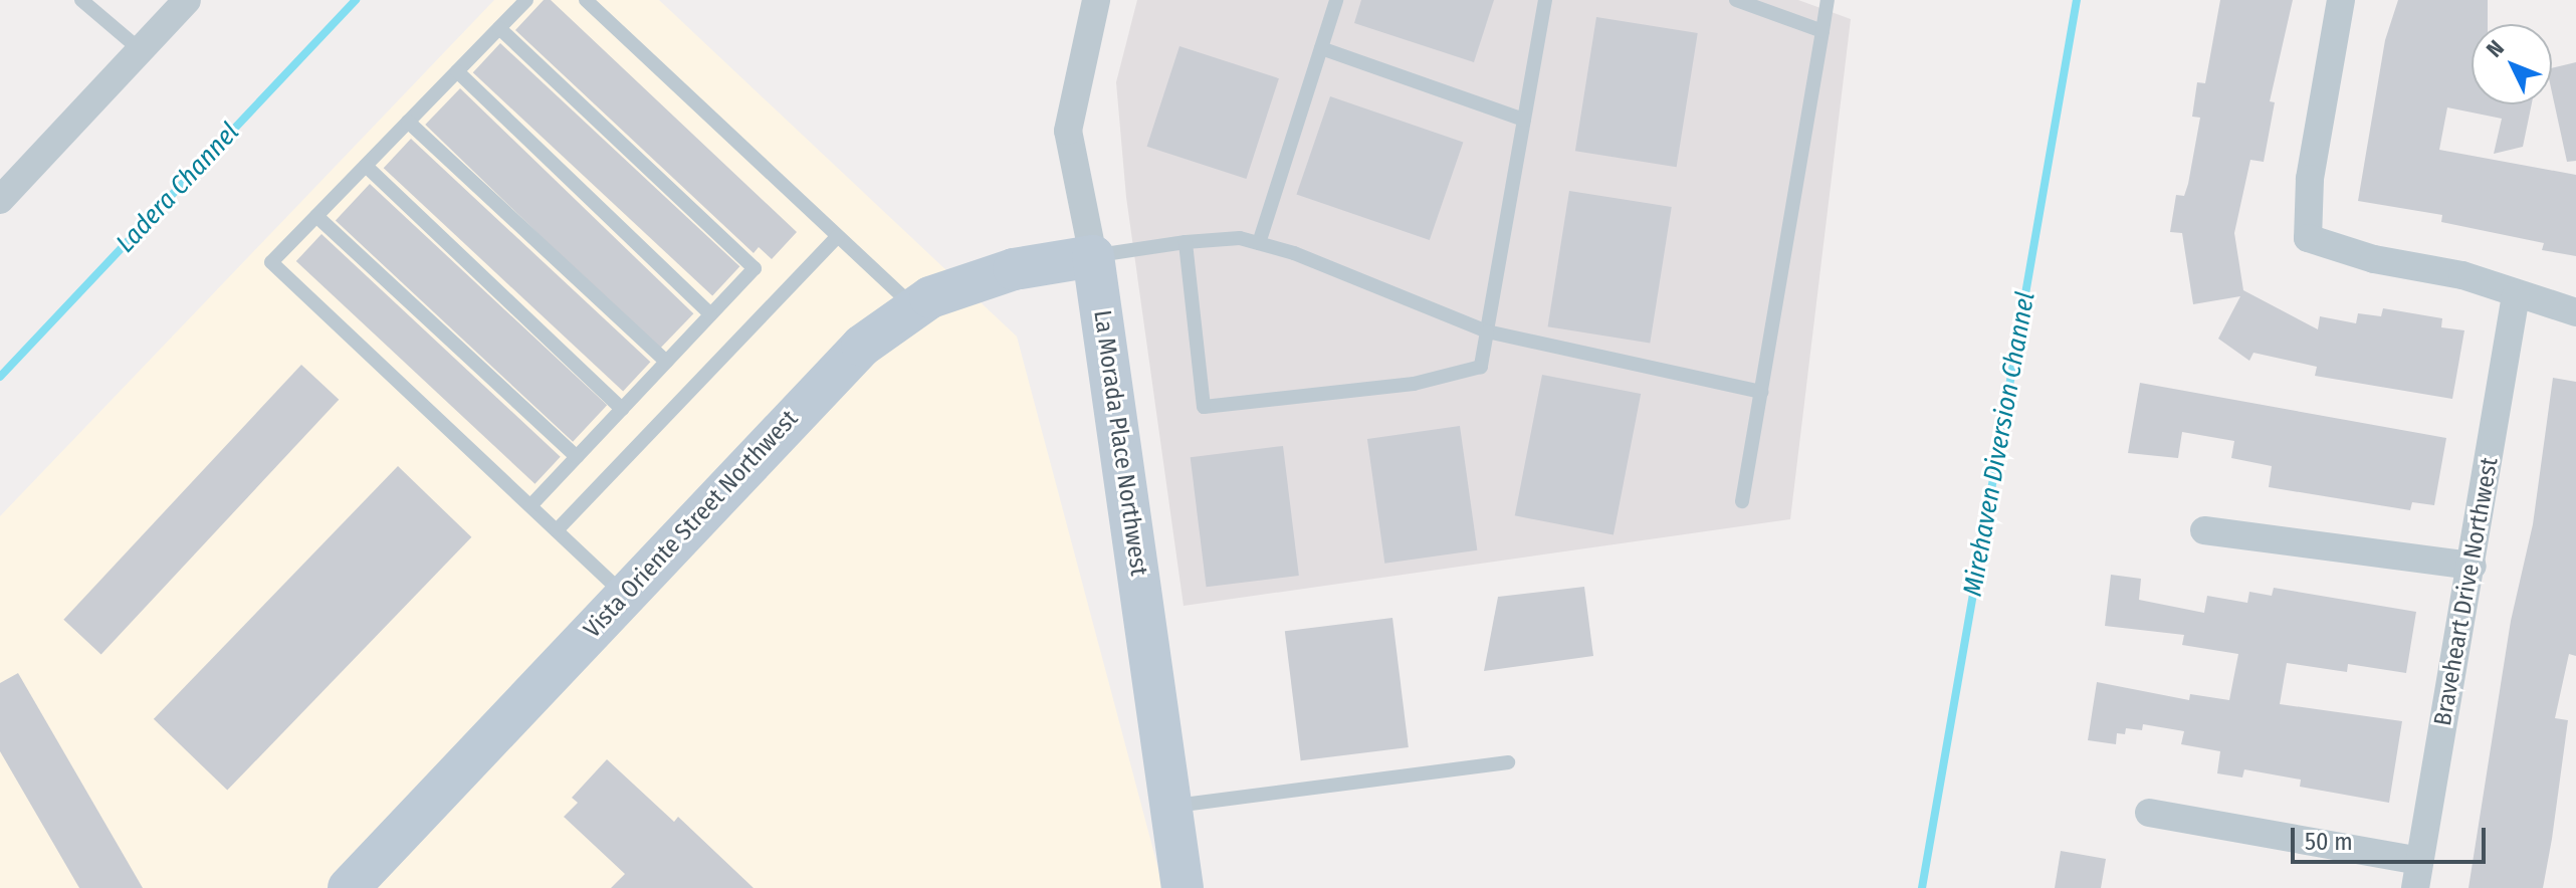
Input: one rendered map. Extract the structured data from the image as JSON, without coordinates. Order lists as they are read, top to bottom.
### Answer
{
  "streets": {
    "street": ["La Morada Place Northwest", "Vista Oriente Street Northwest", "Braveheart Drive Northwest"]
  },
  "crossings": [
    ["La Morada Place Northwest", "Vista Oriente Street Northwest"]
  ],
  "water": ["Ladera Channel", "Mirehaven Diversion Channel"],
  "scale_bar": "50 m",
  "north": "top left"
}
